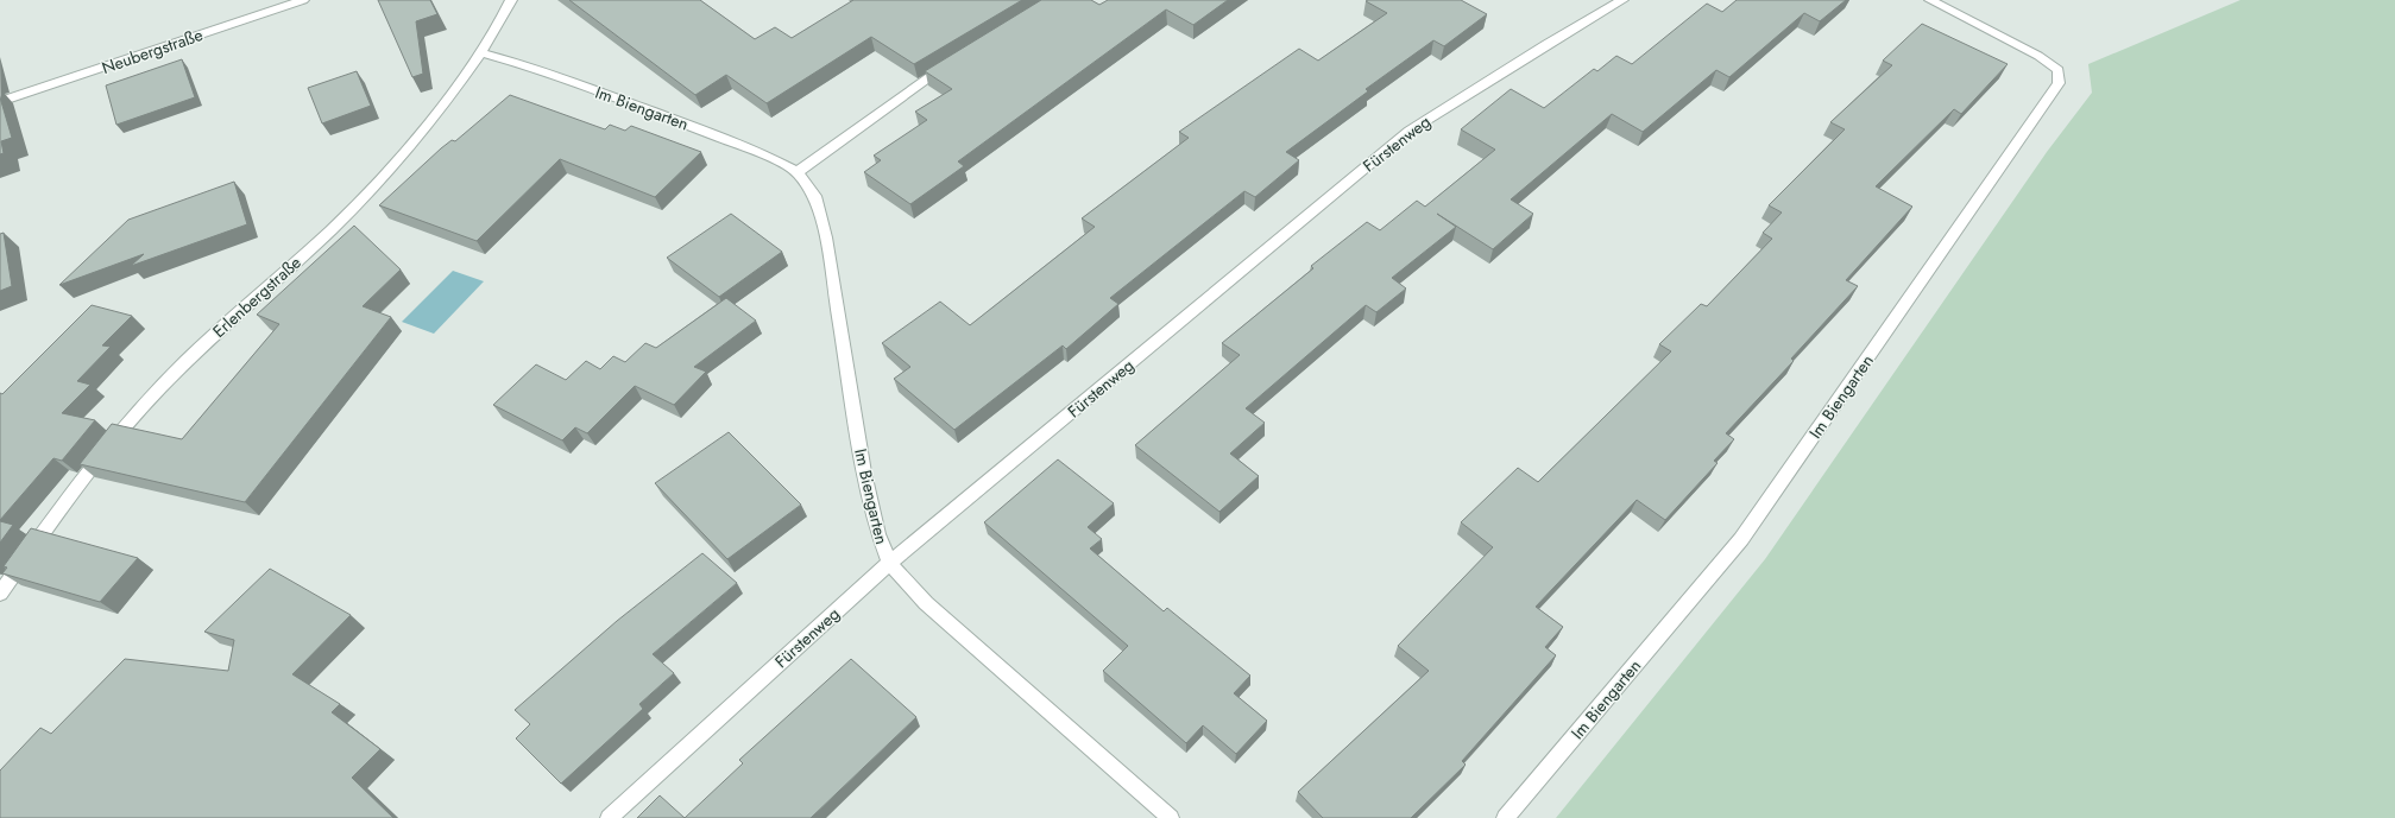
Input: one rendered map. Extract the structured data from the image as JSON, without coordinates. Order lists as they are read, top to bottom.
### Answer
{
  "streets": {
    "street": [
      "Neubergstraße",
      "Im Biengarten",
      "Fürstenweg",
      "Erlenbergstraße"
    ]
  },
  "crossings": [
    ["Im Biengarten", "Fürstenweg"],
    ["Im Biengarten", "Erlenbergstraße"]
  ]
}
